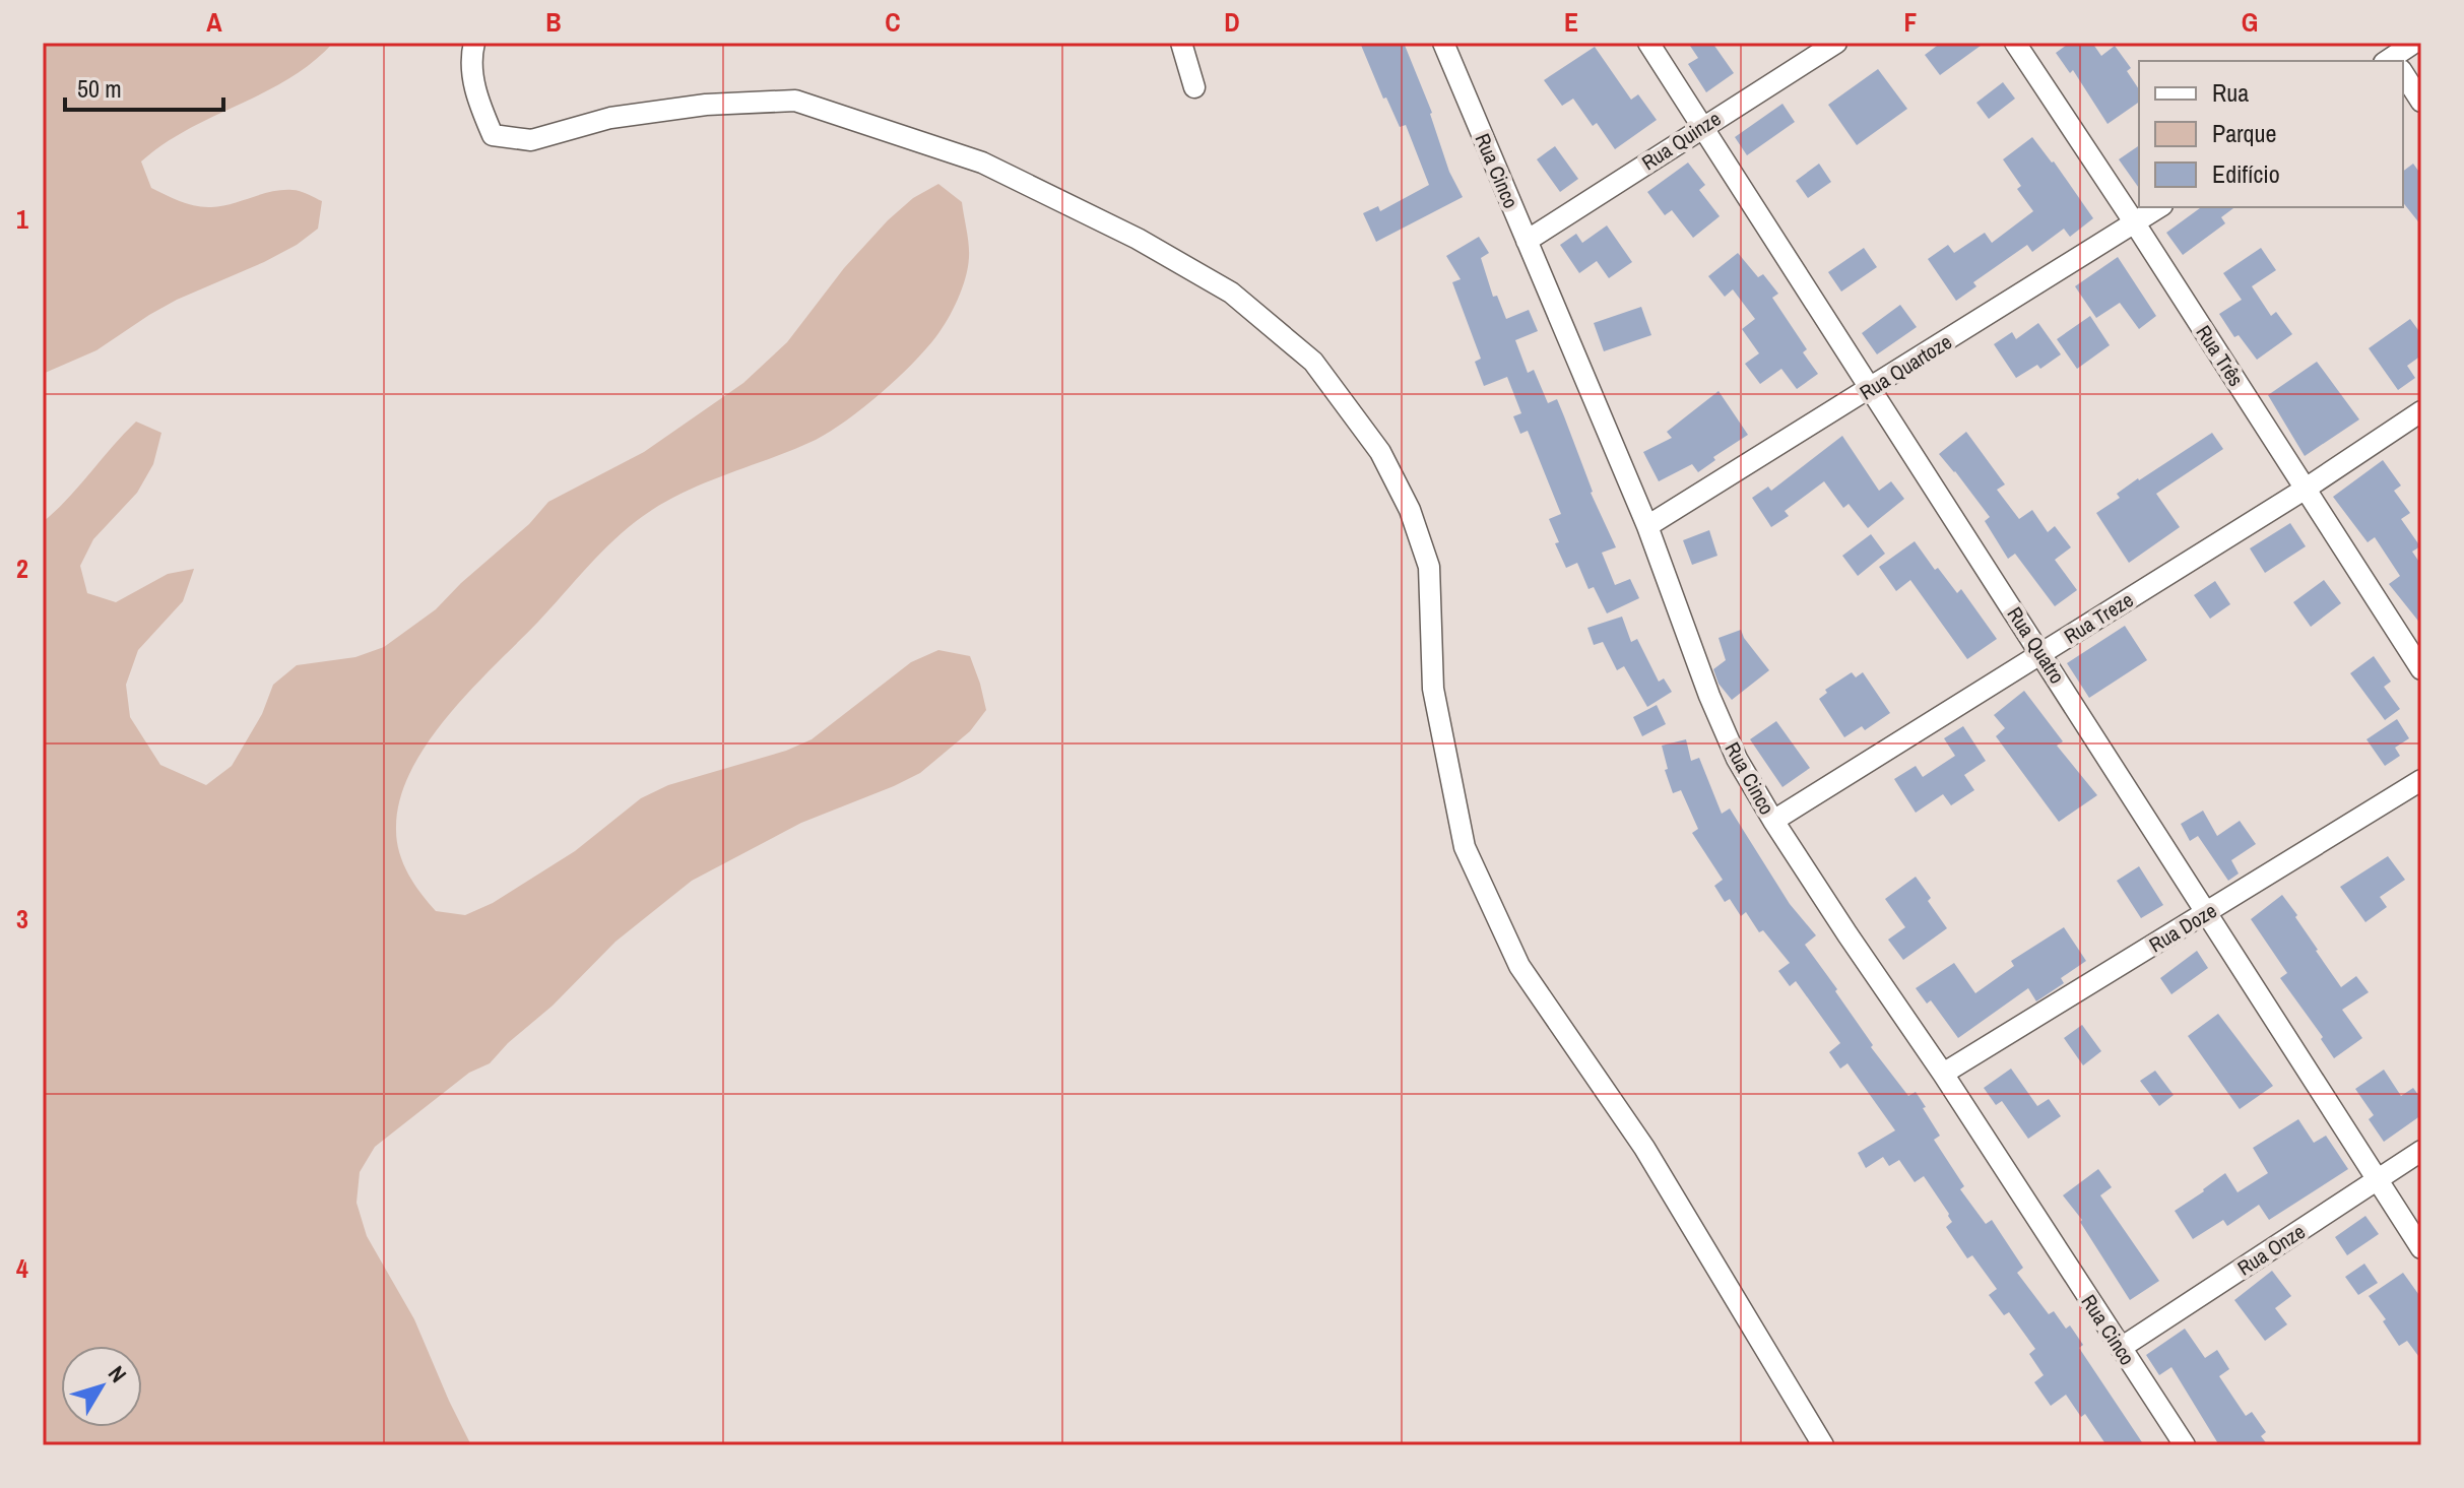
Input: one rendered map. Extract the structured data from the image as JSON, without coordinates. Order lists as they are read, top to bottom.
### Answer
{
  "streets": {
    "street": [
      "Rua Quinze",
      "Rua Cinco",
      "Rua Três",
      "Rua Quartoze",
      "Rua Treze",
      "Rua Quatro",
      "Rua Doze",
      "Rua Onze"
    ]
  },
  "crossings": [
    ["Rua Quinze", "Rua Cinco"],
    ["Rua Quinze", "Rua Quatro"],
    ["Rua Cinco", "Rua Quartoze"],
    ["Rua Cinco", "Rua Treze"],
    ["Rua Cinco", "Rua Doze"],
    ["Rua Cinco", "Rua Onze"],
    ["Rua Três", "Rua Quartoze"],
    ["Rua Três", "Rua Treze"],
    ["Rua Quartoze", "Rua Quatro"],
    ["Rua Treze", "Rua Quatro"],
    ["Rua Quatro", "Rua Doze"],
    ["Rua Quatro", "Rua Onze"]
  ],
  "legend": ["Rua", "Parque", "Edifício"],
  "scale_bar": "50 m",
  "north": "top right",
  "grid": {
    "columns": [
      "A",
      "B",
      "C",
      "D",
      "E",
      "F",
      "G"
    ],
    "rows": [
      "1",
      "2",
      "3",
      "4"
    ]
  }
}
